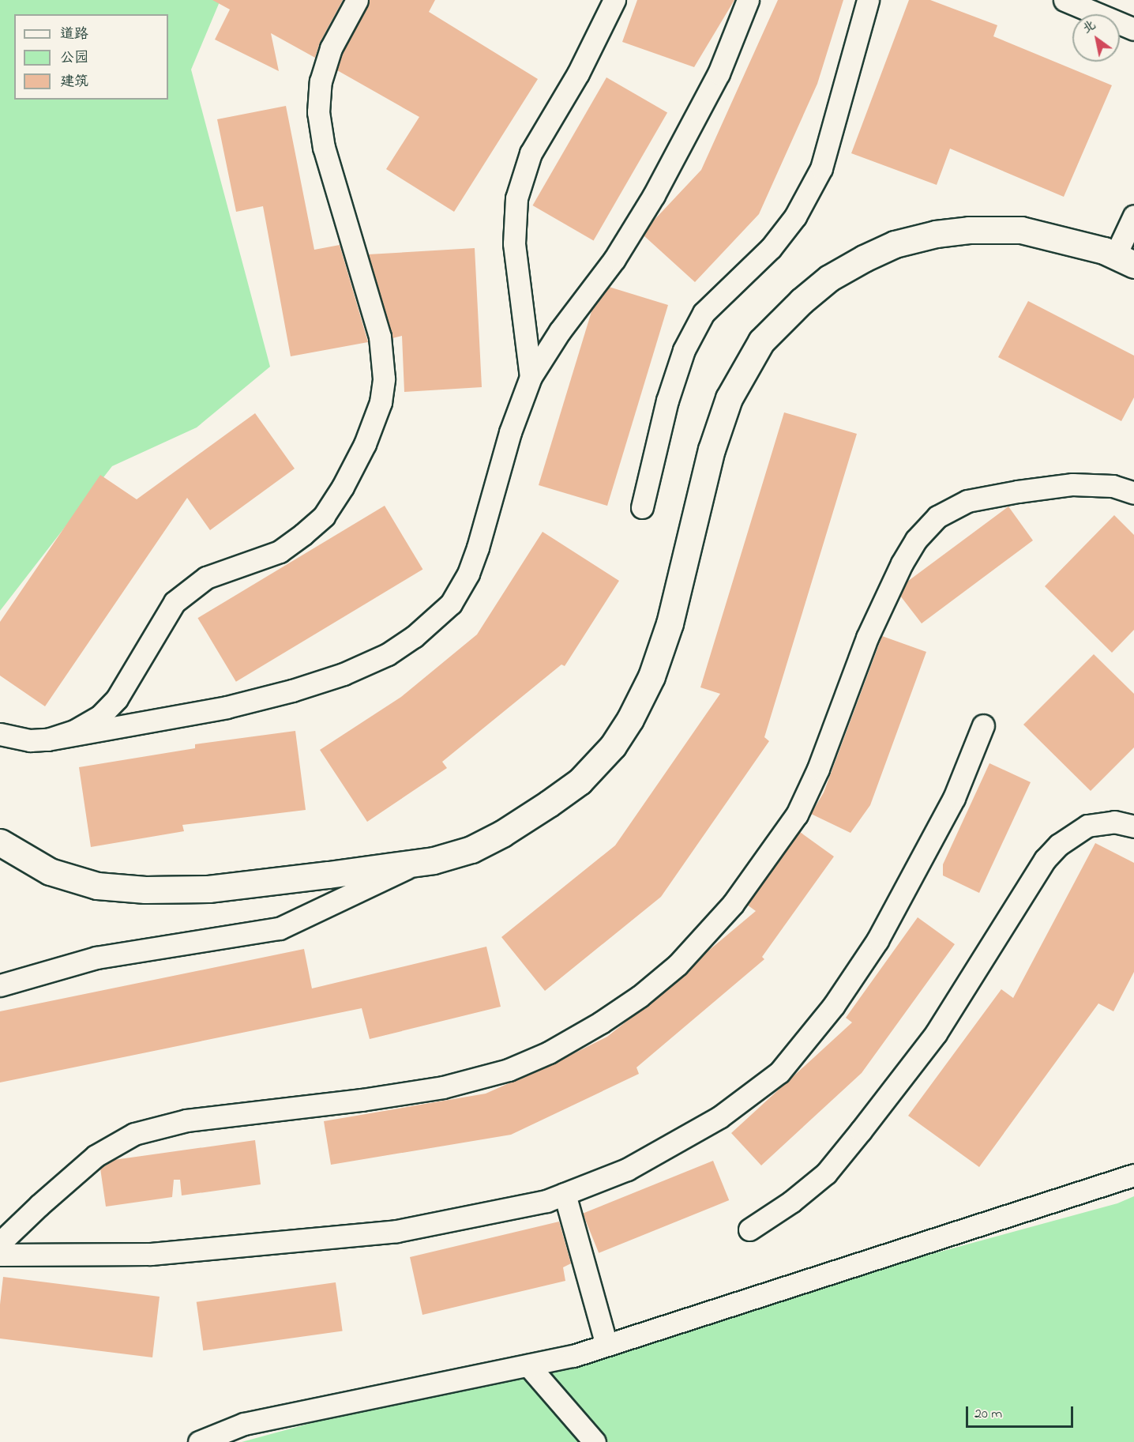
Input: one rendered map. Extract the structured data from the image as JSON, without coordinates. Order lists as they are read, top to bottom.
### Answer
{
  "legend": ["道路", "公园", "建筑"],
  "scale_bar": "20 m",
  "north": "top left"
}
